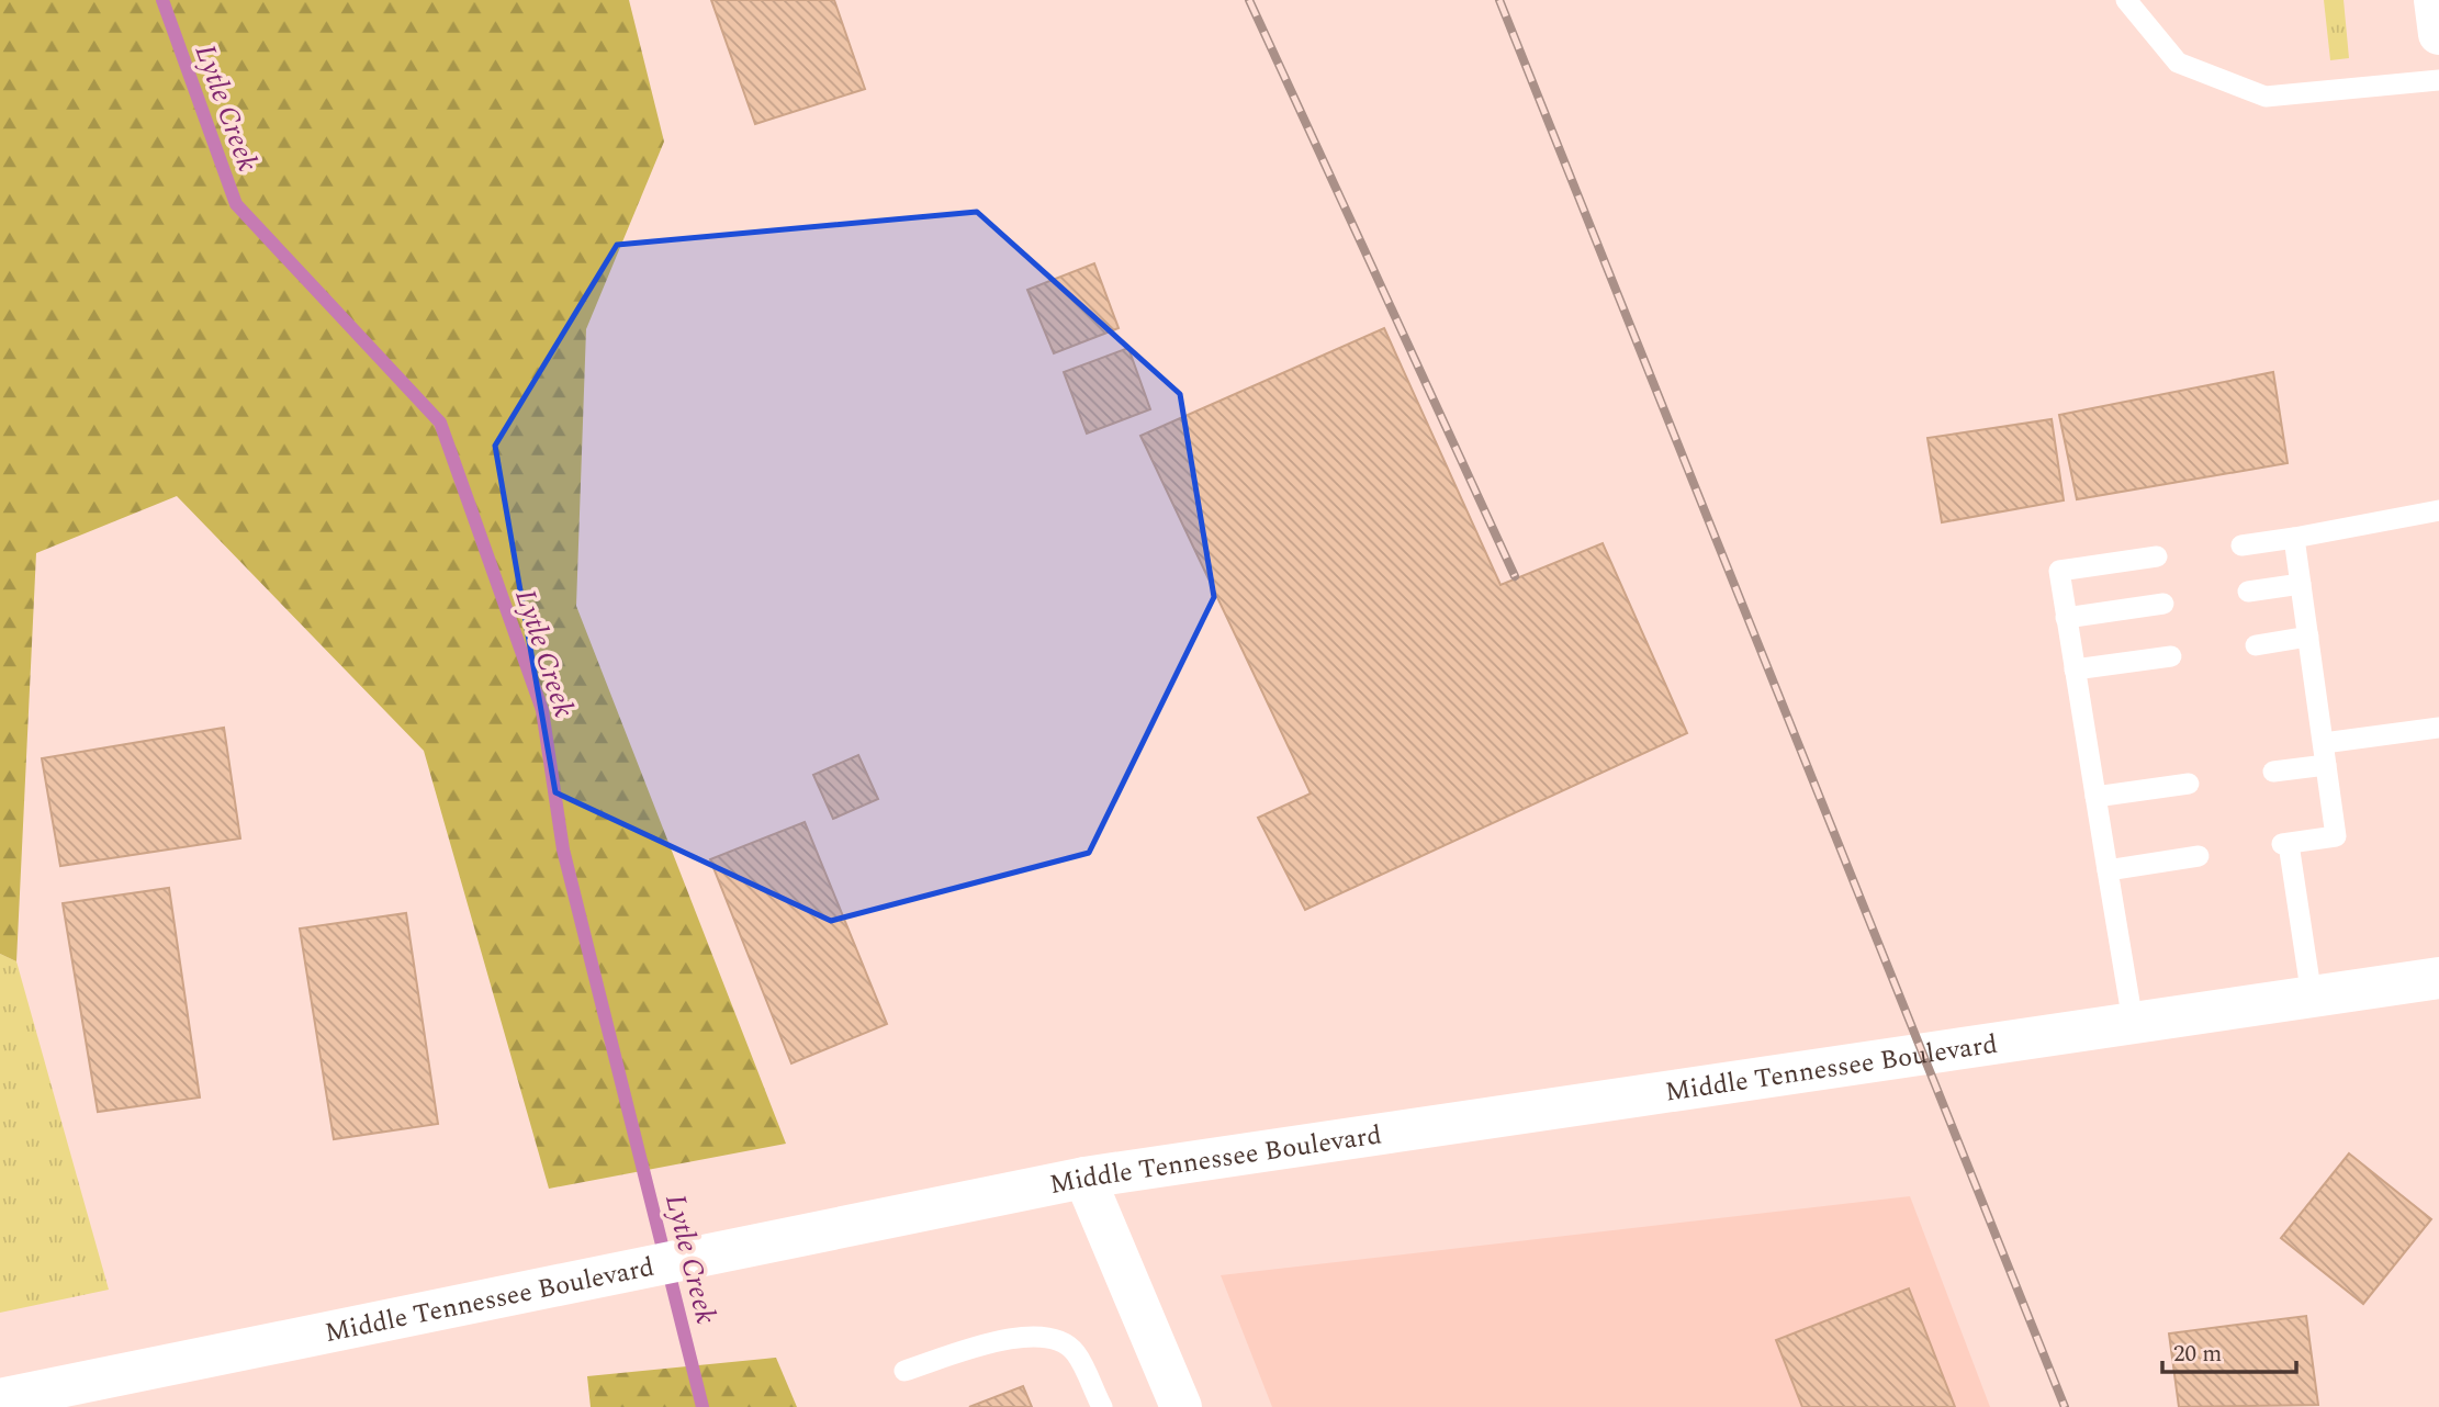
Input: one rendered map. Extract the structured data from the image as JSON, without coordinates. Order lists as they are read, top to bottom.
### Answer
{
  "streets": {
    "main road": ["Middle Tennessee Boulevard"]
  },
  "water": ["Lytle Creek"],
  "scale_bar": "20 m"
}
